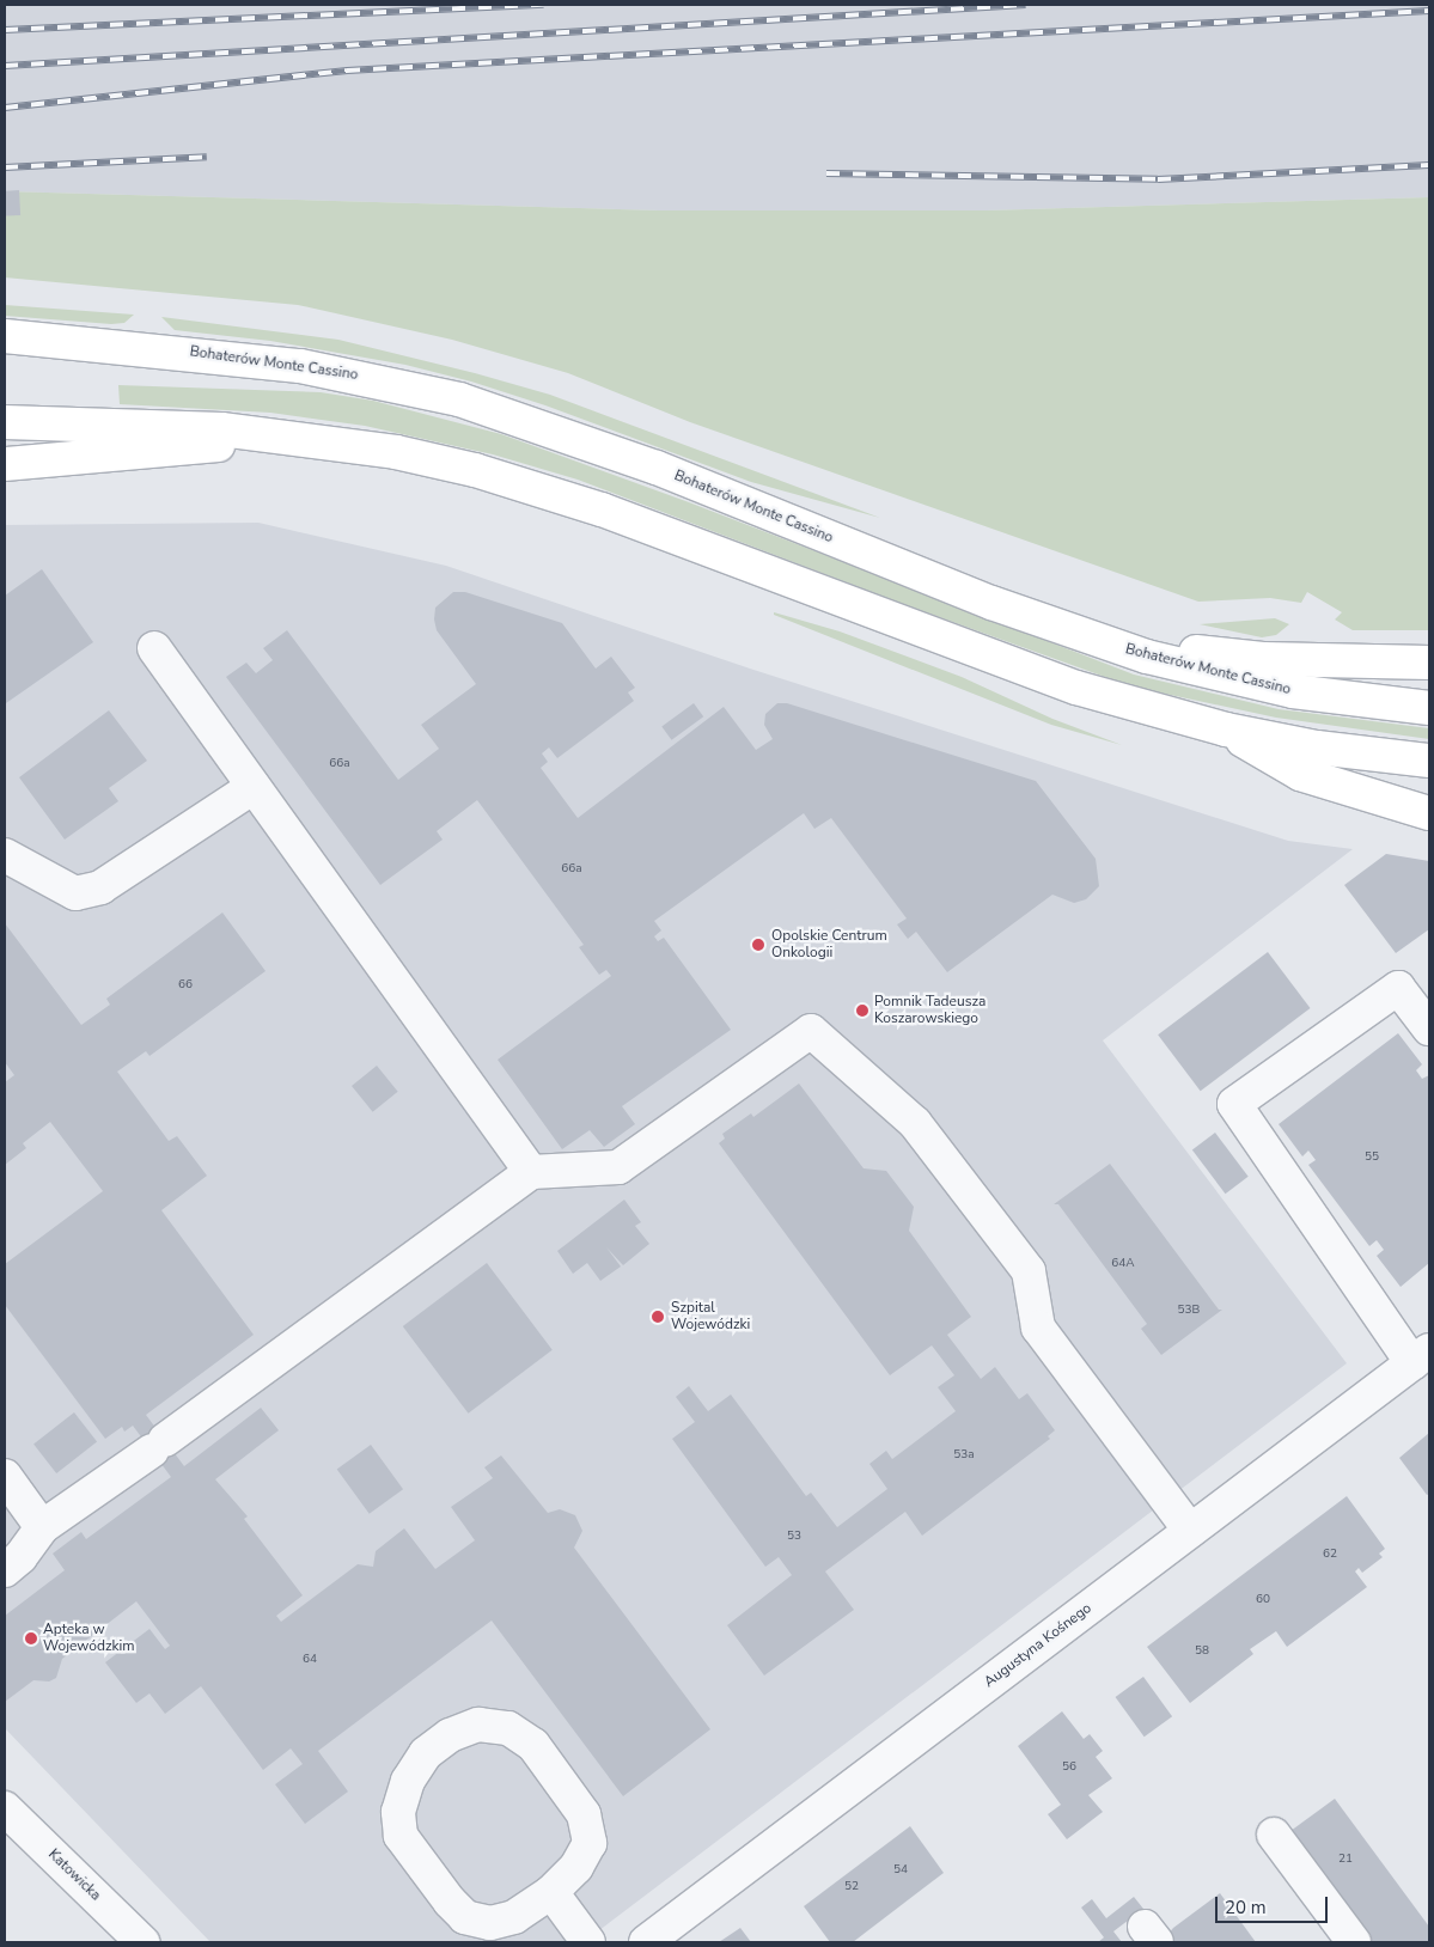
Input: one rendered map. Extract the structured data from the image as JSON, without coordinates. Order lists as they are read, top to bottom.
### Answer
{
  "streets": {
    "main road": ["Bohaterów Monte Cassino"],
    "street": ["Augustyna Kośnego", "Katowicka"]
  },
  "places": [
    "Opolskie Centrum Onkologii",
    "Pomnik Tadeusza Koszarowskiego",
    "Szpital Wojewódzki",
    "Apteka w Wojewódzkim"
  ],
  "house_numbers": [
    "66a",
    "66a",
    "66",
    "55",
    "64A",
    "53B",
    "53a",
    "53",
    "62",
    "60",
    "58",
    "64",
    "56",
    "21",
    "54",
    "52"
  ],
  "scale_bar": "20 m"
}
